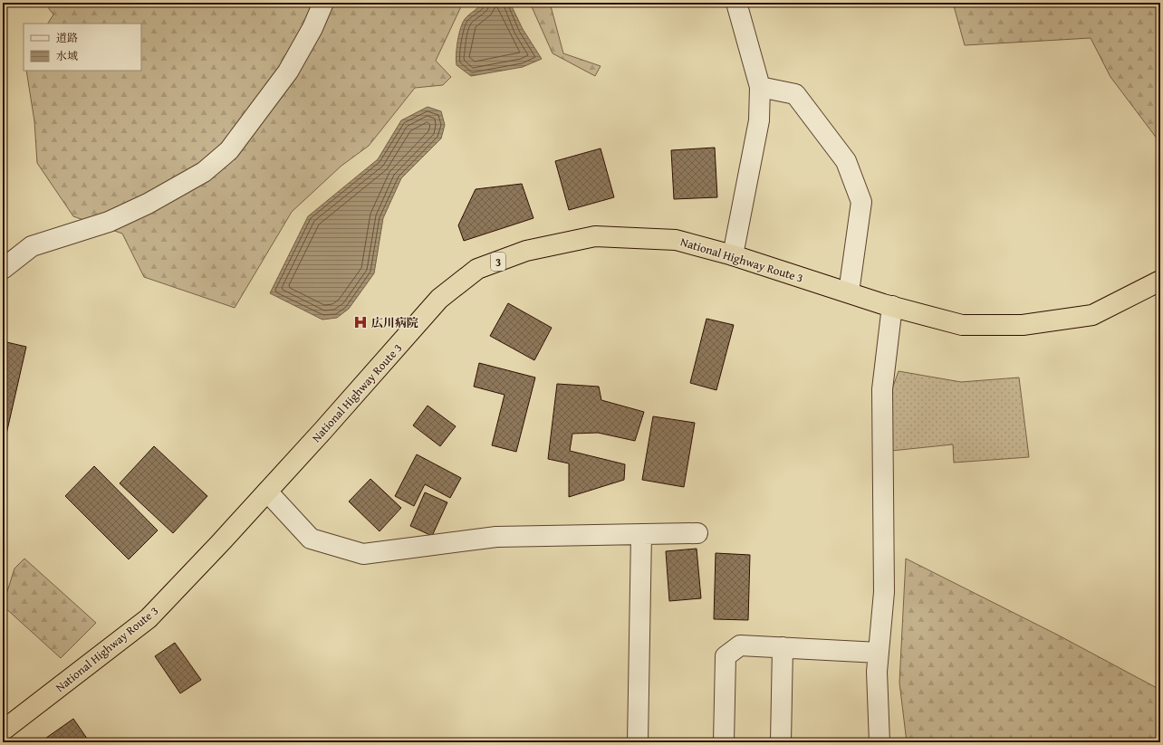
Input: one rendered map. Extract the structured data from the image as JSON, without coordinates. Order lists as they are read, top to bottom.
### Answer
{
  "streets": {
    "highway": ["National Highway Route 3", "3"]
  },
  "places": {
    "hospital": ["広川病院"]
  },
  "legend": ["道路", "水域"]
}
